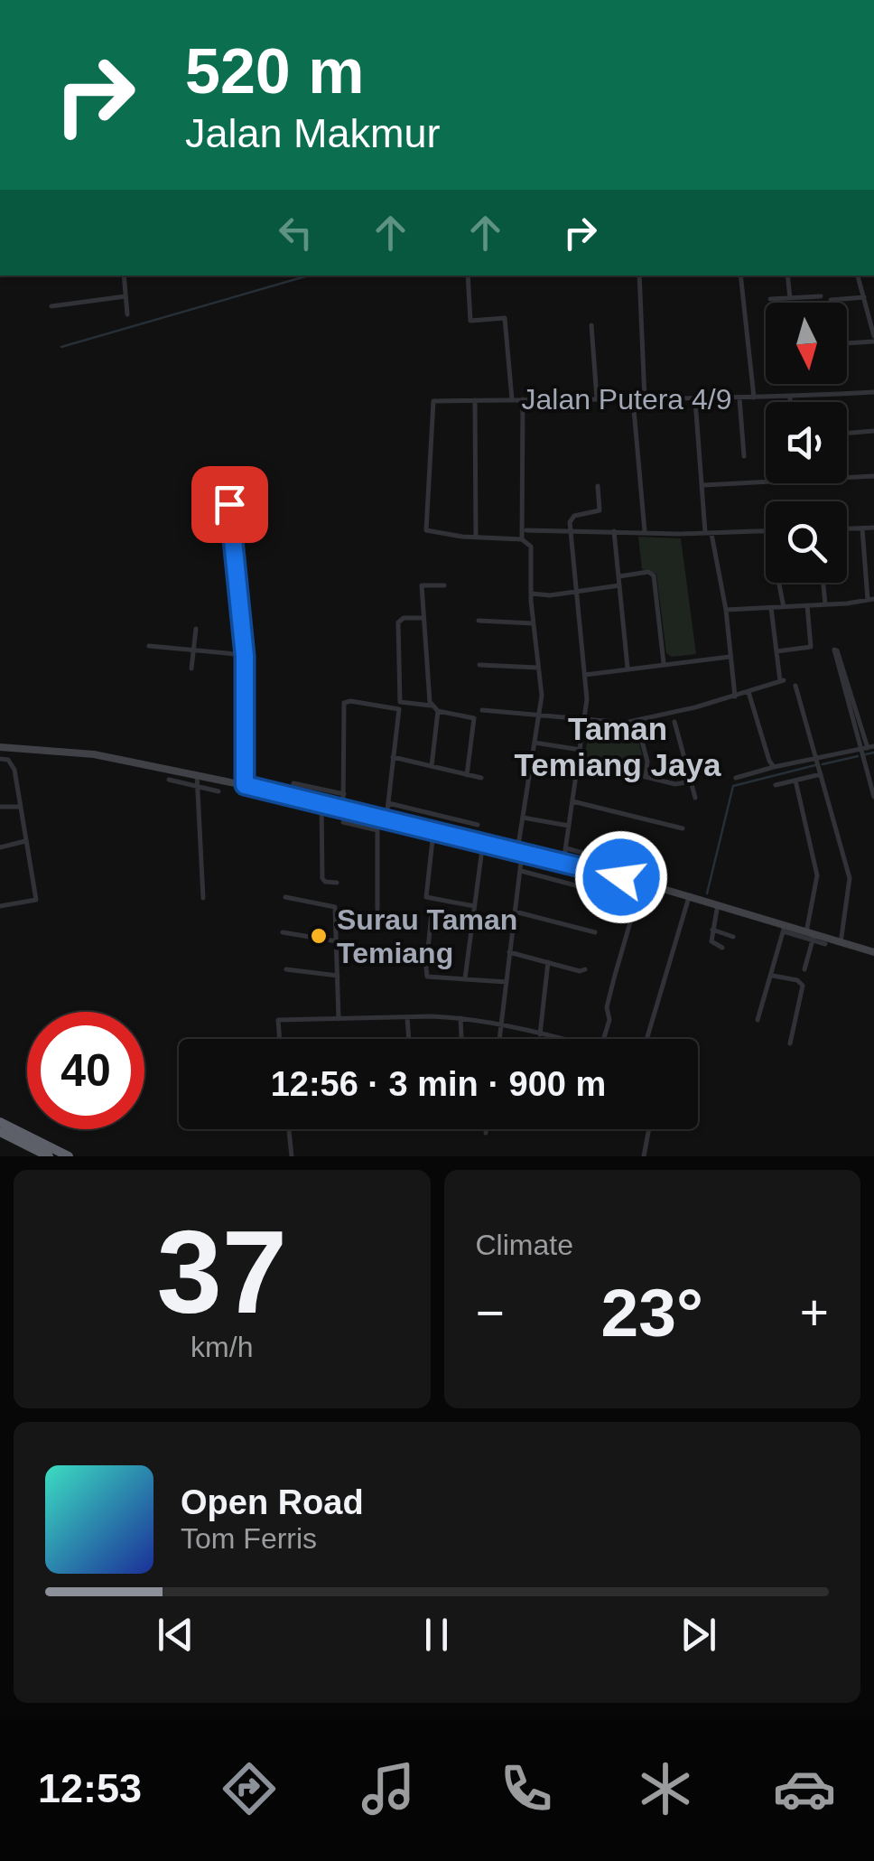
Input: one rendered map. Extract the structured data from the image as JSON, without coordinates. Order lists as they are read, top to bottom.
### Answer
{
  "streets": {
    "street": ["Jalan Putera 4/9"]
  },
  "districts": ["Taman Temiang Jaya"],
  "places": ["Surau Taman Temiang"],
  "north": "bottom",
  "page": {
    "turn": ["520 m", "Jalan Makmur"],
    "limit": "40",
    "trip": "12:56 · 3 min · 900 m",
    "tile": [
      ["37", "km/h"],
      "Climate"
    ],
    "heat": ["−", "23°", "+"],
    "song": ["Open Road", "Tom Ferris"],
    "tabs": "12:53"
  }
}
